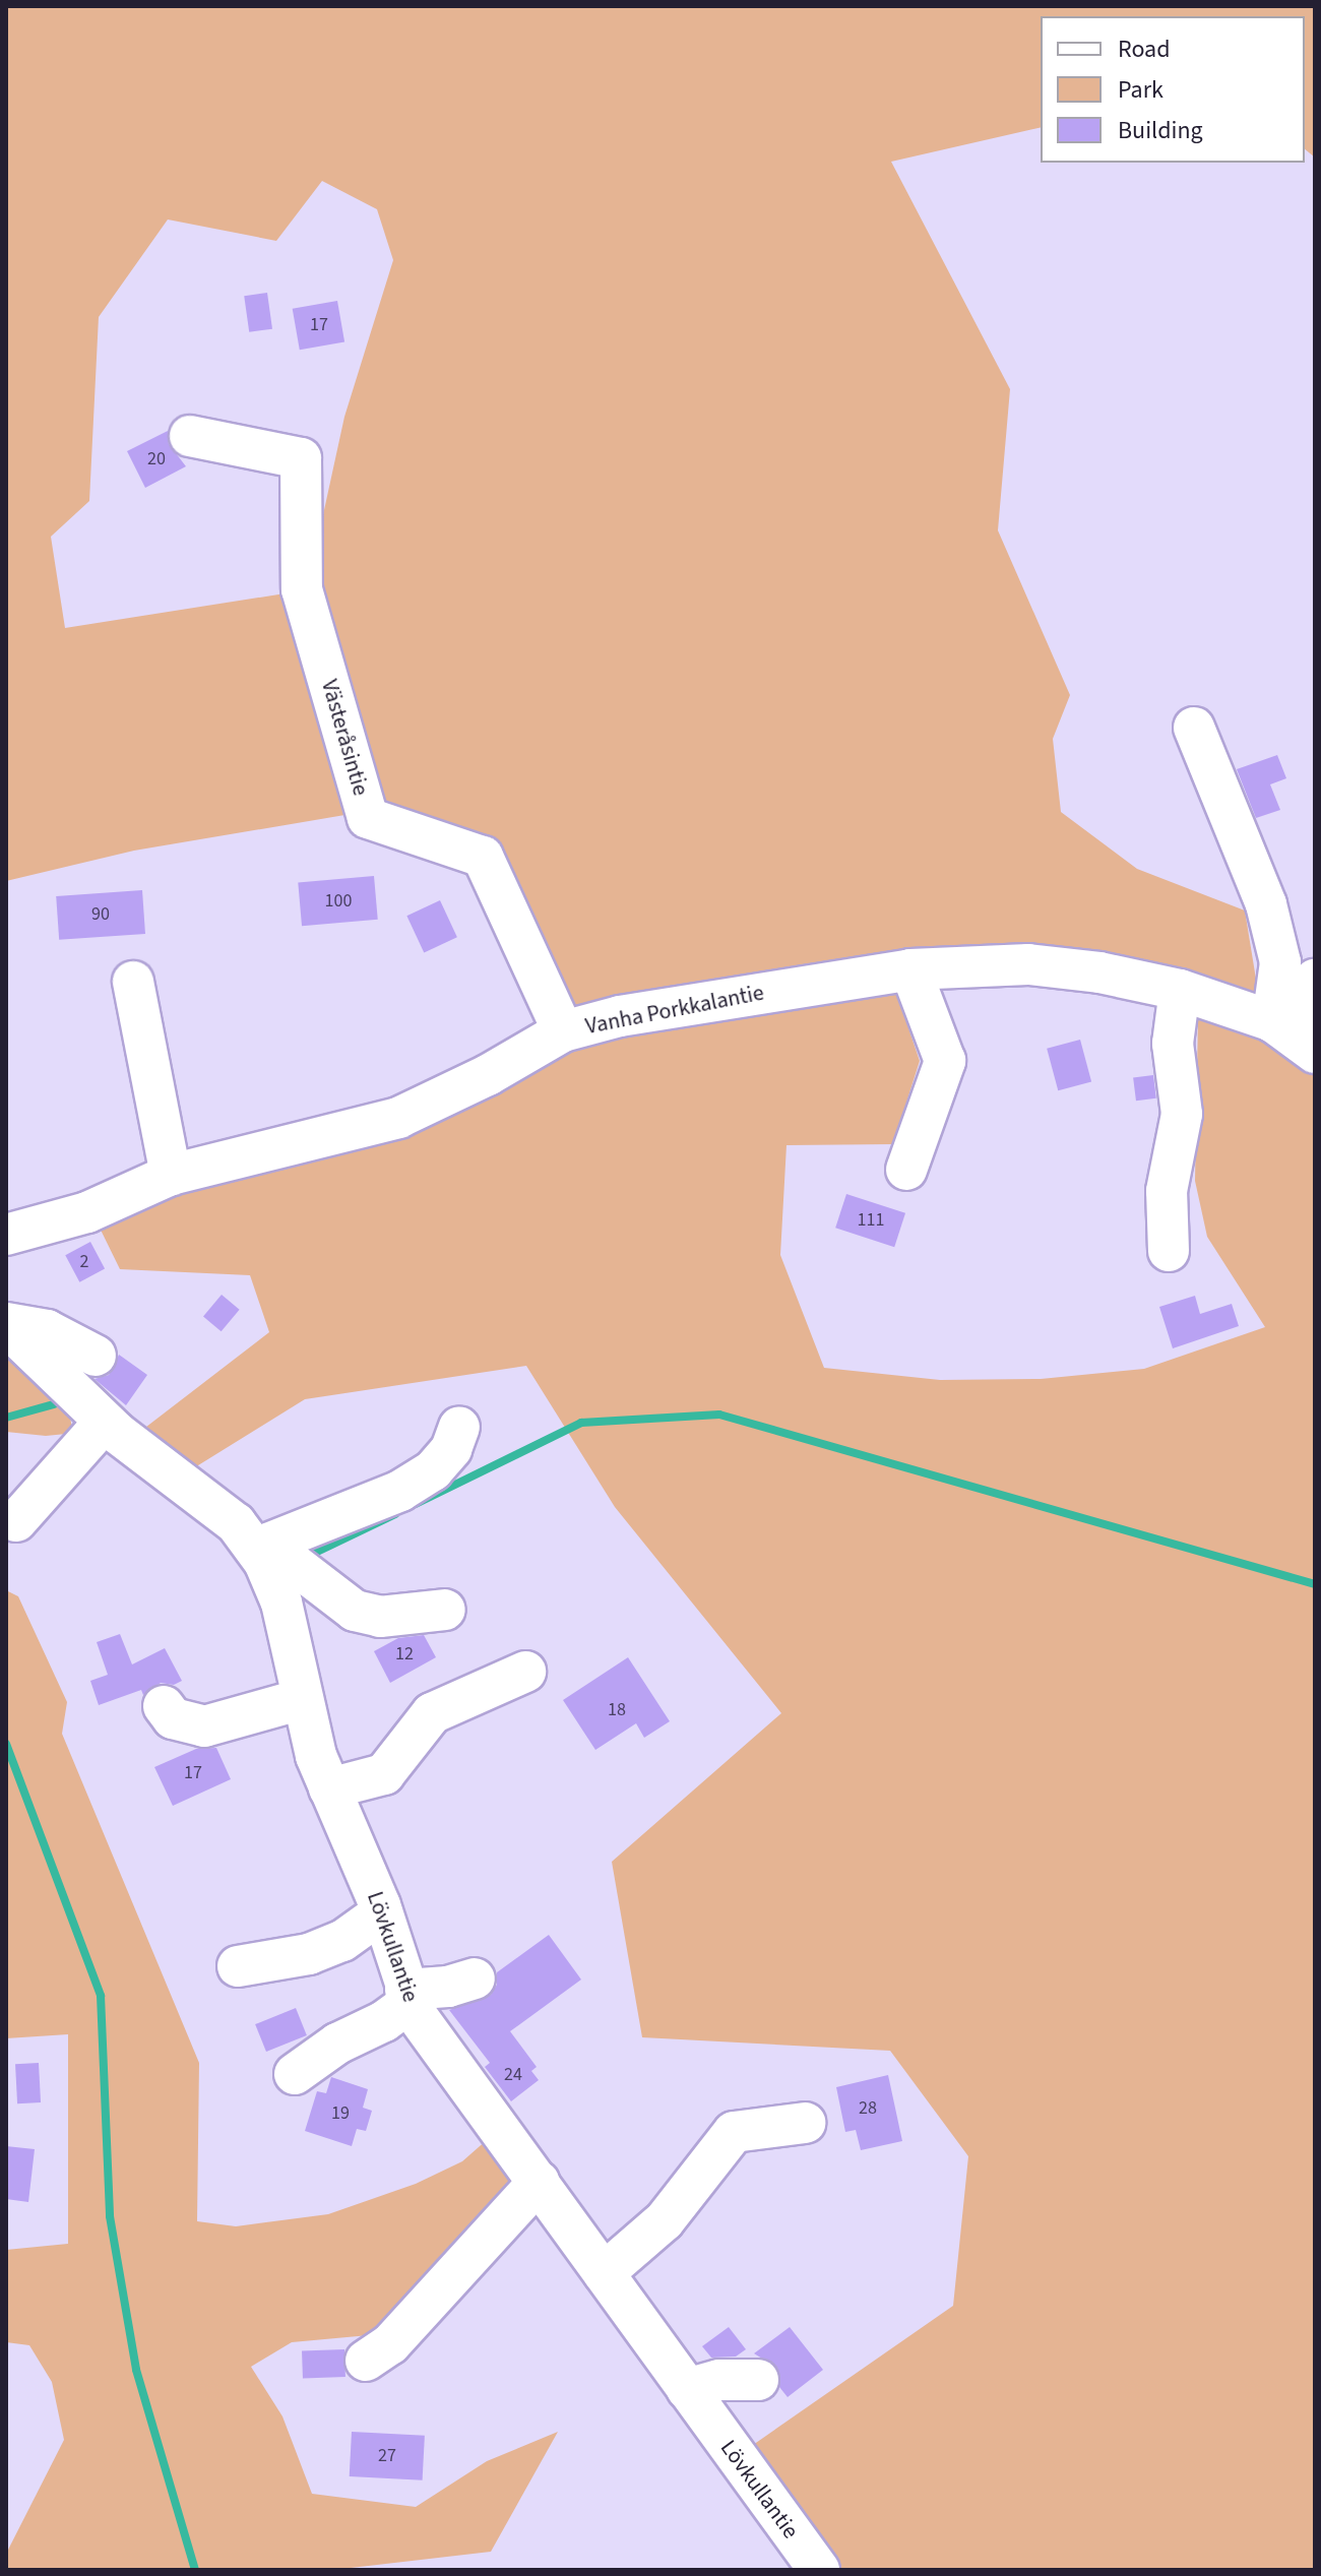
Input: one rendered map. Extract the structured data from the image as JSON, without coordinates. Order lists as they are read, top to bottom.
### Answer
{
  "streets": {
    "street": ["Västeråsintie", "Vanha Porkkalantie", "Lövkullantie"]
  },
  "crossings": [
    ["Västeråsintie", "Vanha Porkkalantie"]
  ],
  "house_numbers": [
    "17",
    "20",
    "100",
    "90",
    "111",
    "2",
    "12",
    "18",
    "17",
    "24",
    "28",
    "19",
    "27"
  ],
  "legend": ["Road", "Park", "Building"]
}
